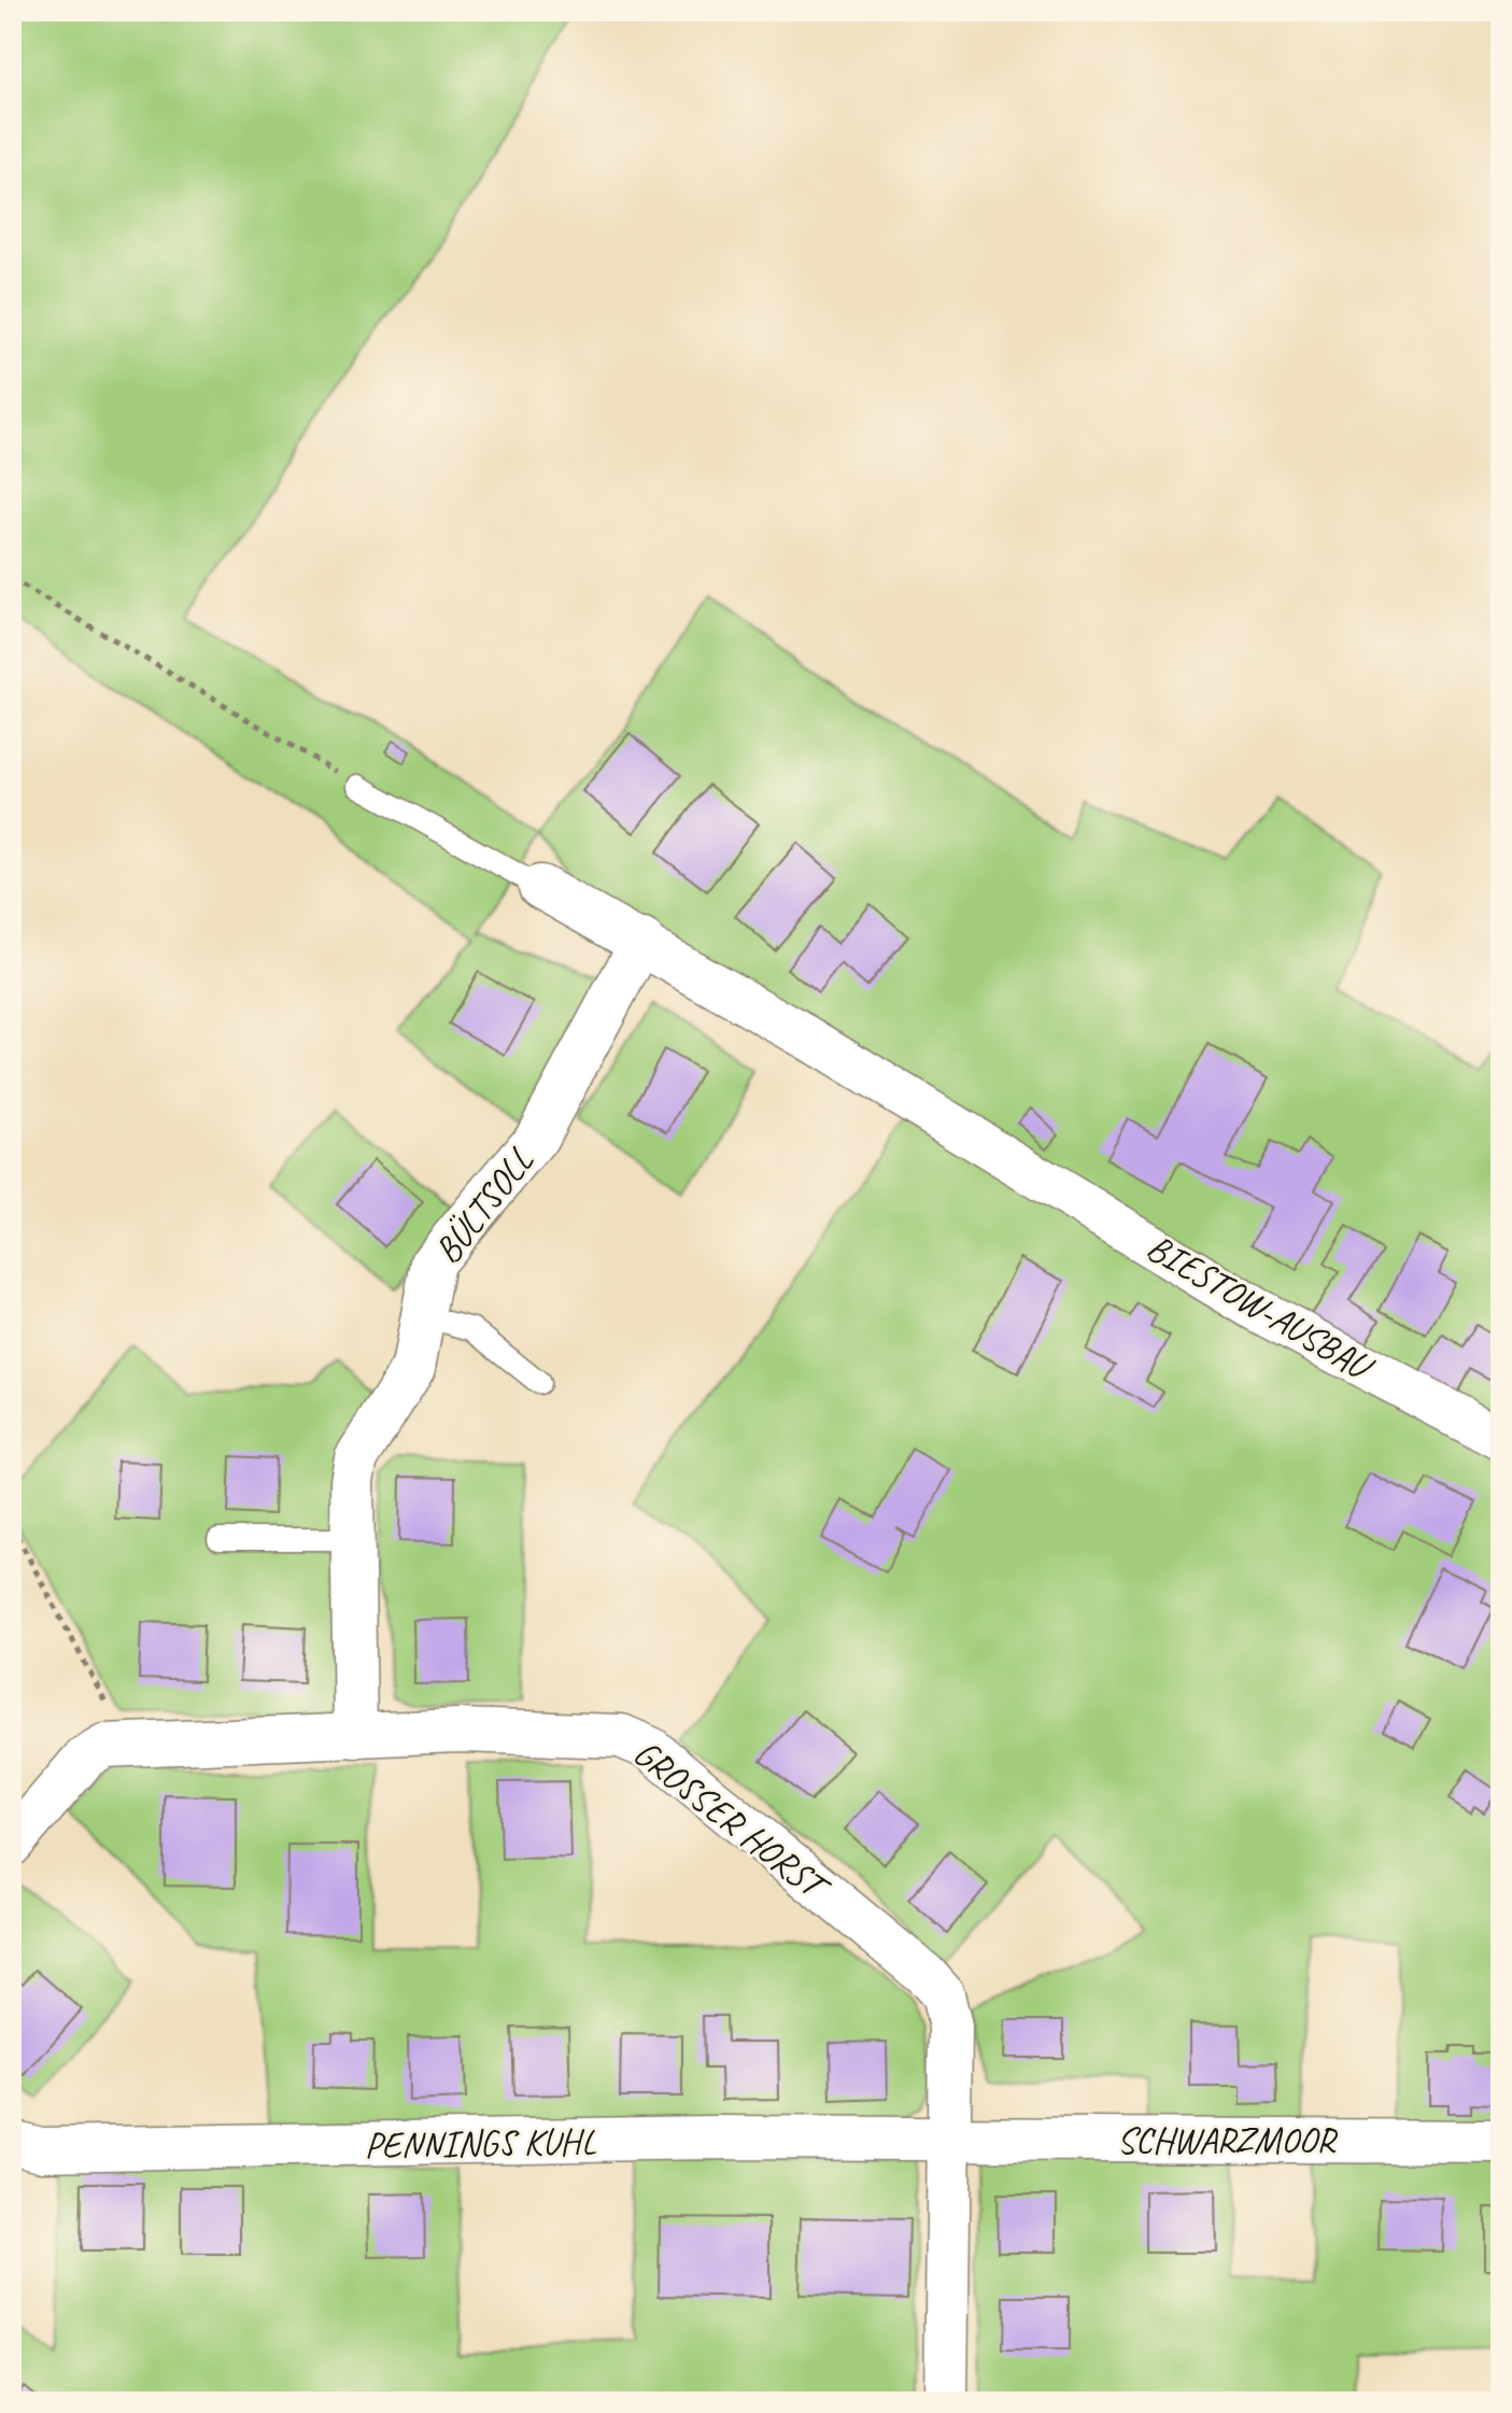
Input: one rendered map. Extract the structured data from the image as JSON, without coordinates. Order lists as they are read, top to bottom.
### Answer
{
  "streets": {
    "street": [
      "BÜLTSOLL",
      "BIESTOW-AUSBAU",
      "GROSSER HORST",
      "SCHWARZMOOR",
      "PENNINGS KUHL"
    ]
  },
  "crossings": [
    ["BÜLTSOLL", "BIESTOW-AUSBAU"],
    ["BÜLTSOLL", "GROSSER HORST"],
    ["GROSSER HORST", "SCHWARZMOOR"],
    ["GROSSER HORST", "PENNINGS KUHL"],
    ["SCHWARZMOOR", "PENNINGS KUHL"]
  ]
}
